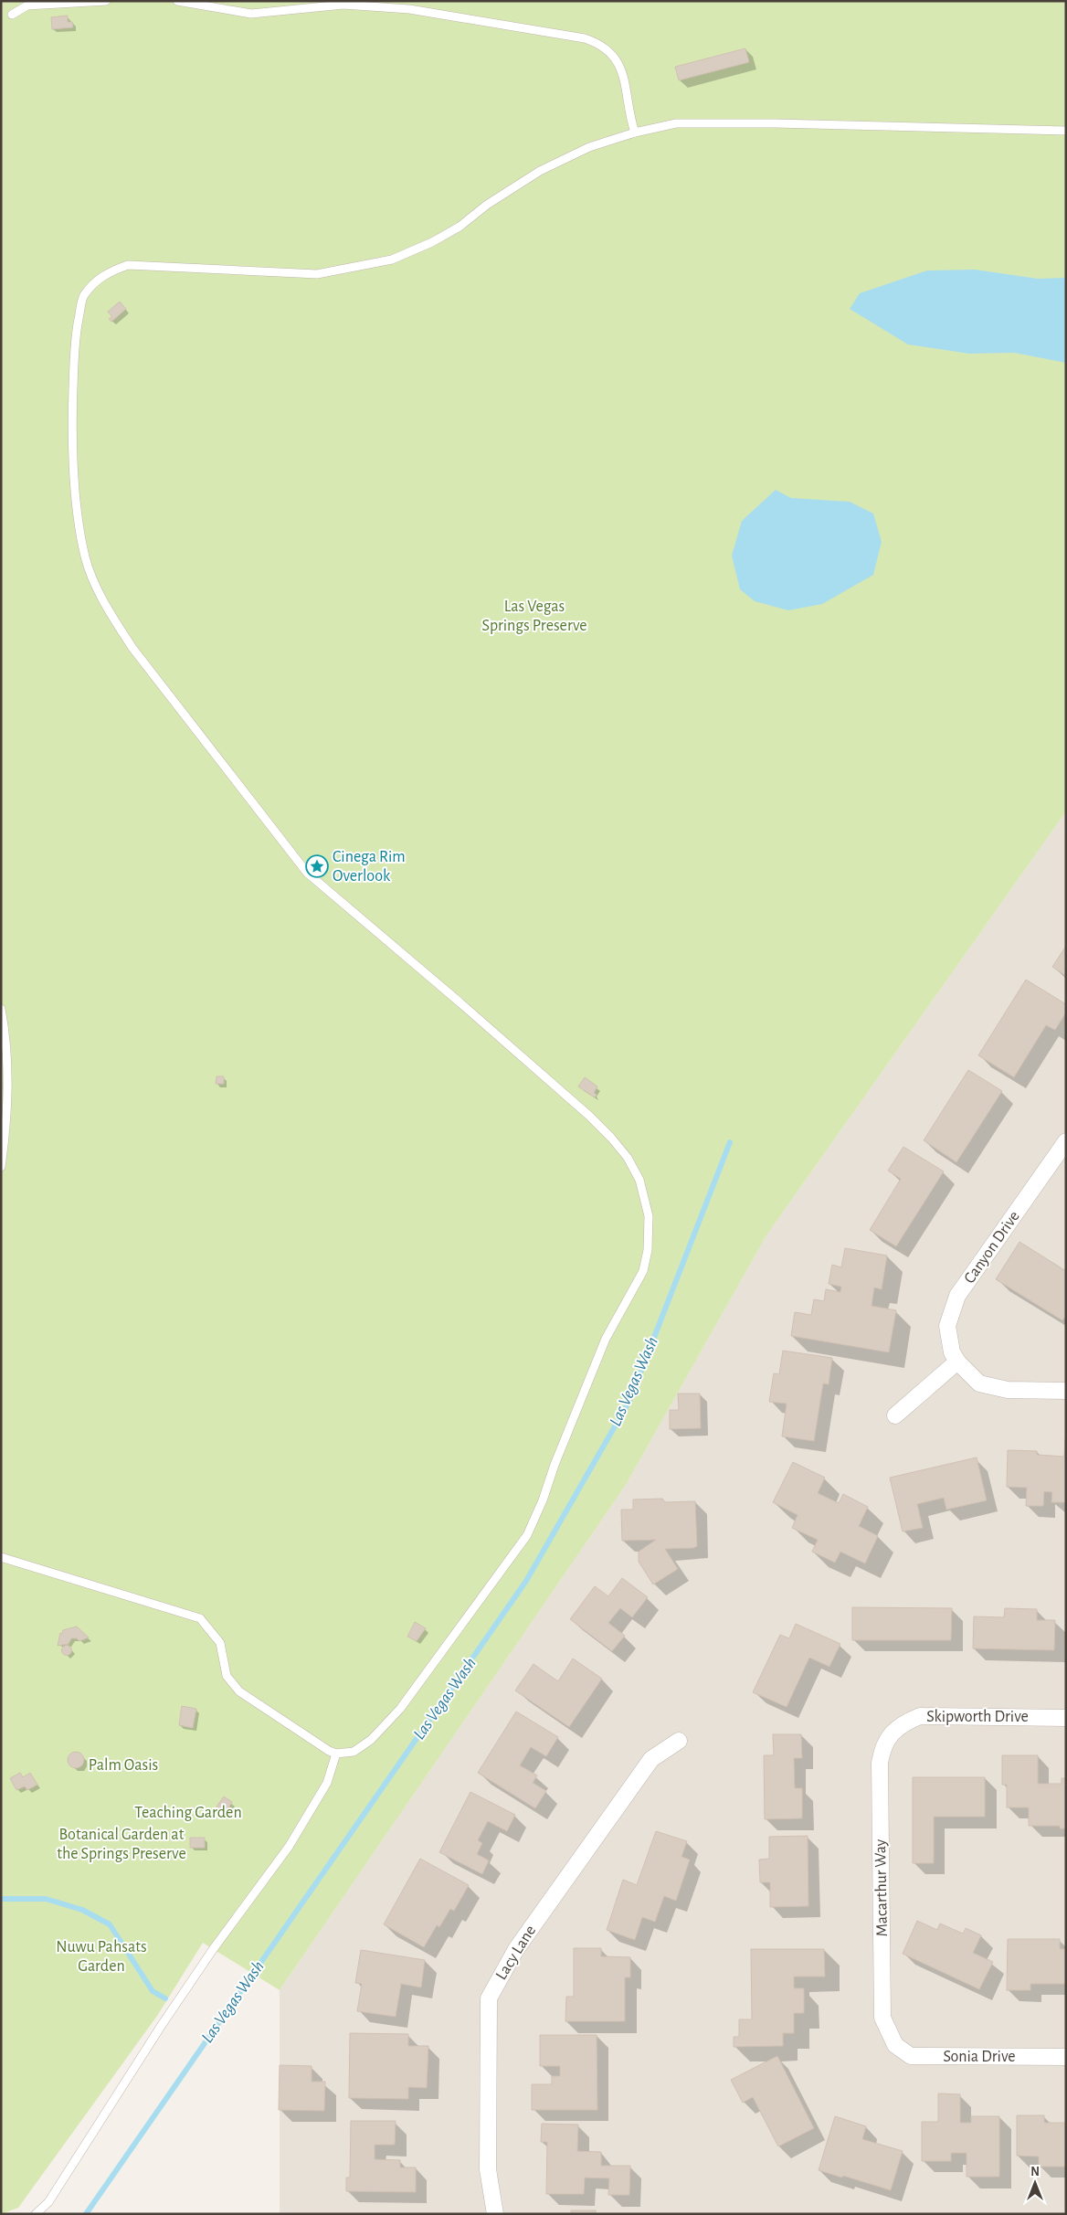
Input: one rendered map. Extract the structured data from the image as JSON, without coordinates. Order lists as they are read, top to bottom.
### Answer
{
  "streets": {
    "street": [
      "Canyon Drive",
      "Skipworth Drive",
      "Macarthur Way",
      "Lacy Lane",
      "Sonia Drive"
    ]
  },
  "crossings": [
    ["Skipworth Drive", "Macarthur Way"],
    ["Macarthur Way", "Sonia Drive"]
  ],
  "water": ["Las Vegas Wash"],
  "parks": [
    "Las Vegas Springs Preserve",
    "Palm Oasis",
    "Teaching Garden",
    "Botanical Garden at the Springs Preserve",
    "Nuwu Pahsats Garden"
  ],
  "places": {
    "place": ["Cinega Rim Overlook"]
  },
  "north": "top"
}
